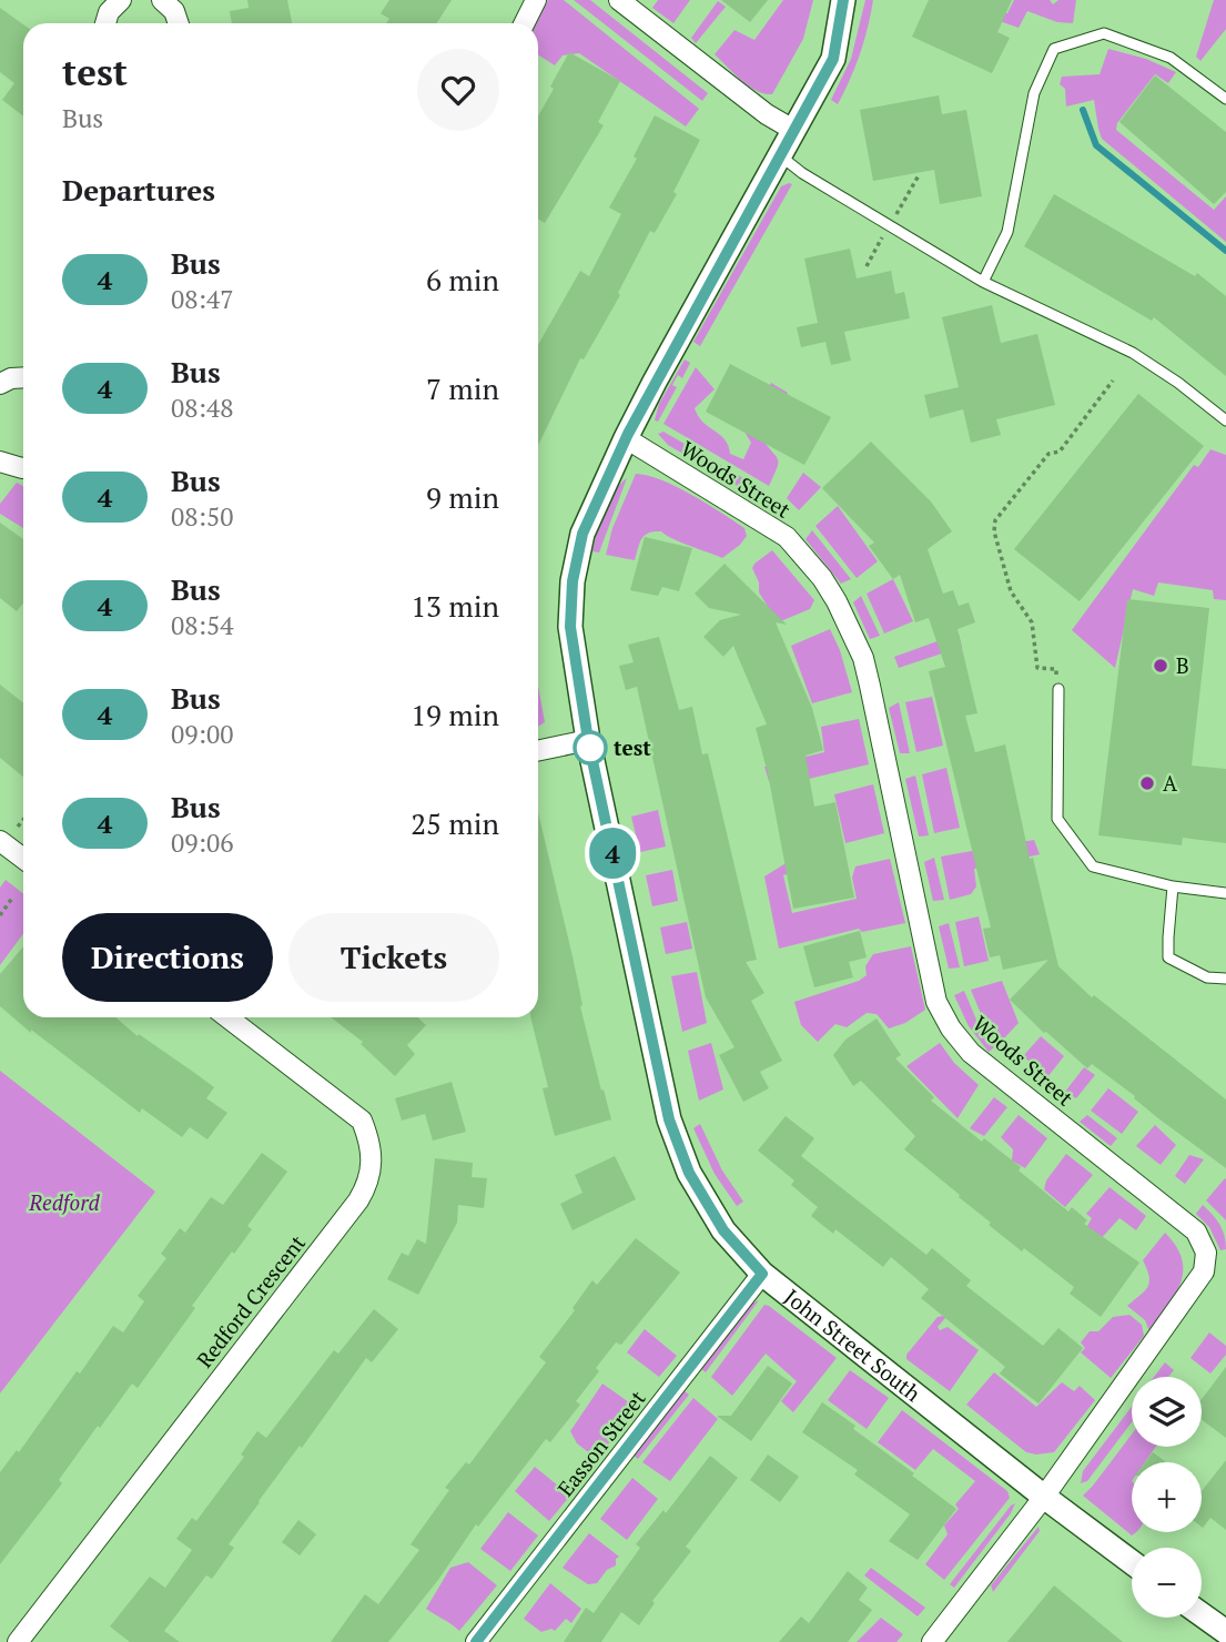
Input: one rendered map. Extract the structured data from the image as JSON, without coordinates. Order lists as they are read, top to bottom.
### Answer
{
  "streets": {
    "street": [
      "Woods Street",
      "Redford Crescent",
      "John Street South",
      "Easson Street"
    ]
  },
  "crossings": [
    ["Woods Street", "John Street South"],
    ["John Street South", "Easson Street"]
  ],
  "parks": ["Redford"],
  "places": ["B", "test", "A"],
  "lines": ["bus line 4"],
  "page": {
    "on_map": "4",
    "heading": [
      ["test", "Bus"],
      "Departures"
    ],
    "list": [
      {
        "mark": "4",
        "name": "Bus",
        "note": "08:47",
        "value": "6 min"
      },
      {
        "mark": "4",
        "name": "Bus",
        "note": "08:48",
        "value": "7 min"
      },
      {
        "mark": "4",
        "name": "Bus",
        "note": "08:50",
        "value": "9 min"
      },
      {
        "mark": "4",
        "name": "Bus",
        "note": "08:54",
        "value": "13 min"
      },
      {
        "mark": "4",
        "name": "Bus",
        "note": "09:00",
        "value": "19 min"
      },
      {
        "mark": "4",
        "name": "Bus",
        "note": "09:06",
        "value": "25 min"
      }
    ],
    "buttons": ["Directions", "Tickets"],
    "map_buttons": ["+", "−"]
  }
}
